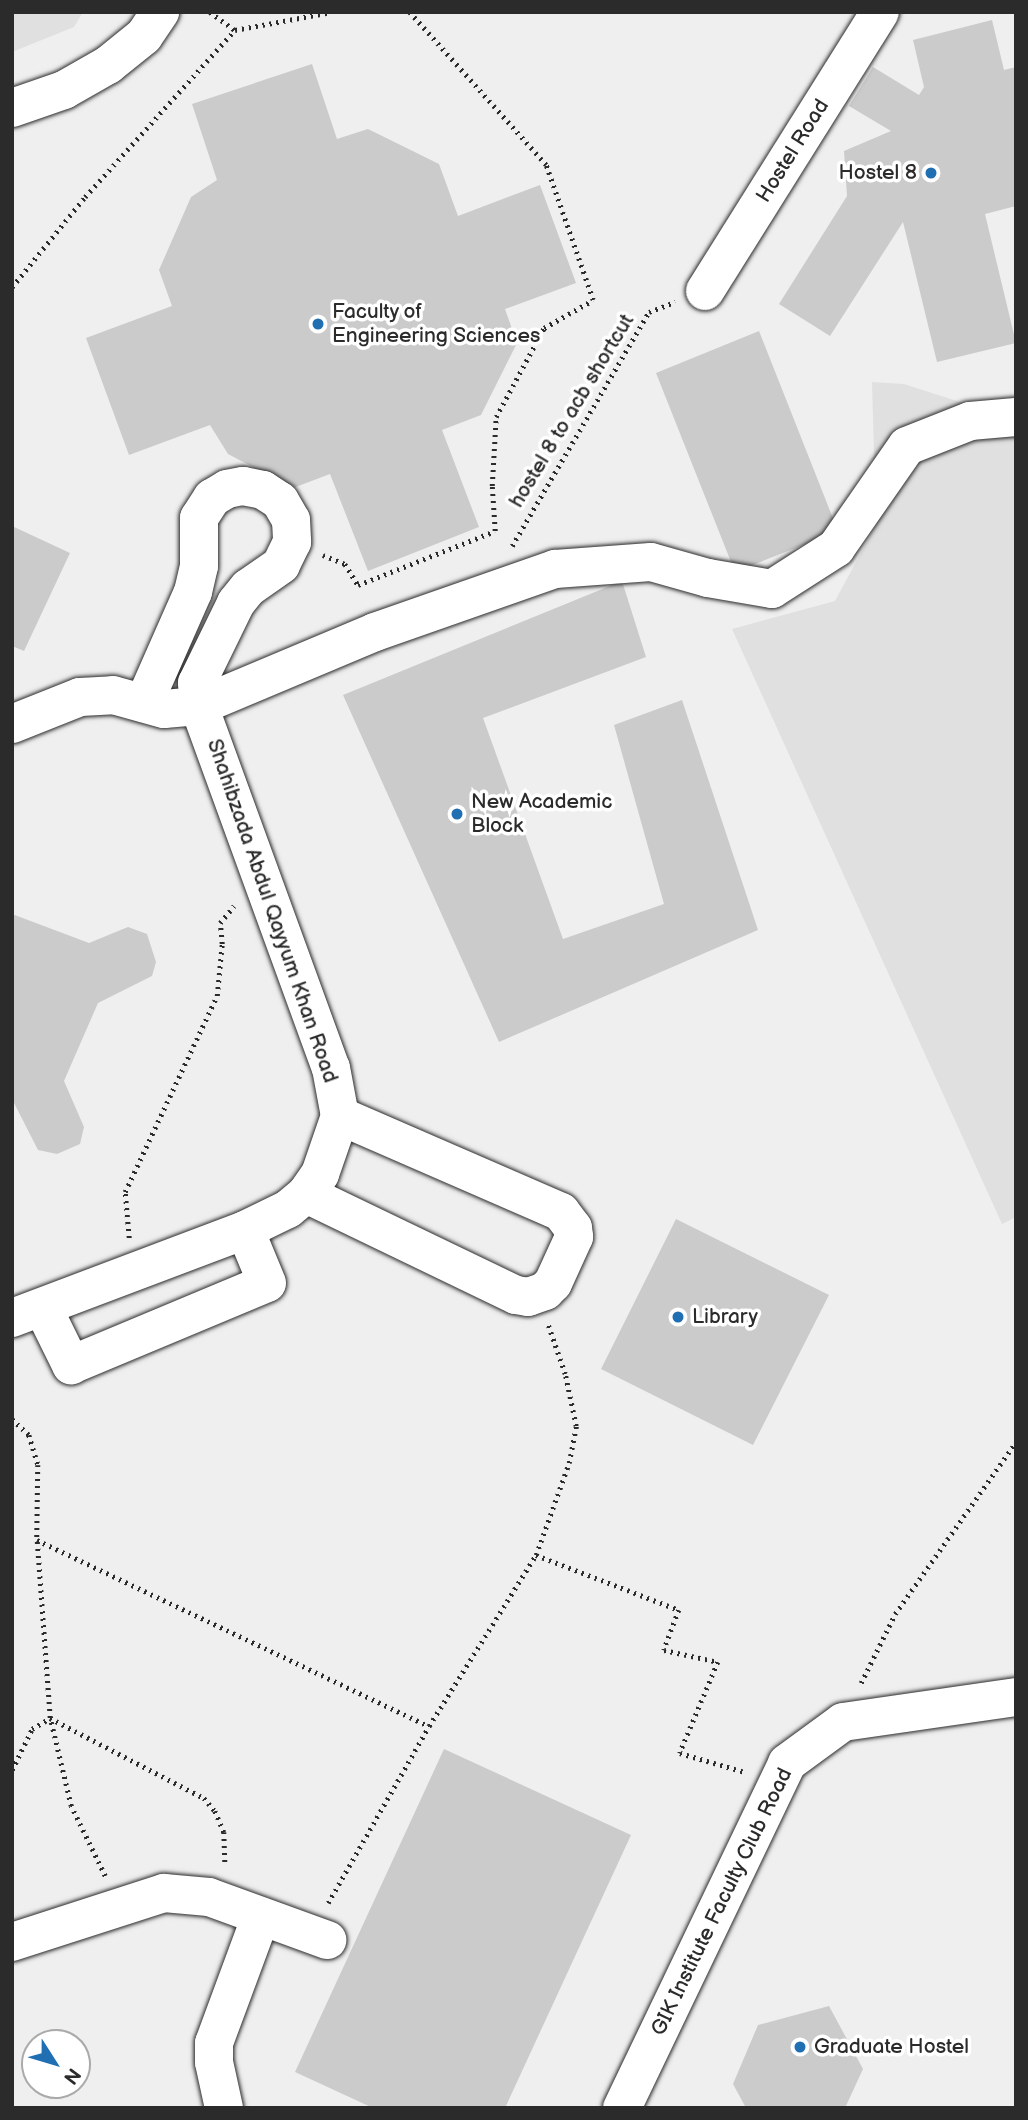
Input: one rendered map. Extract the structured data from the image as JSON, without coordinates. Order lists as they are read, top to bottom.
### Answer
{
  "streets": {
    "lane": ["Hostel Road", "Shahibzada Abdul Qayyum Khan Road", "GIK Institute Faculty Club Road"],
    "path": ["hostel 8 to acb shortcut"]
  },
  "crossings": [
    ["Hostel Road", "hostel 8 to acb shortcut"]
  ],
  "places": [
    "Hostel 8",
    "Faculty of Engineering Sciences",
    "New Academic Block",
    "Library",
    "Graduate Hostel"
  ],
  "north": "bottom right"
}
